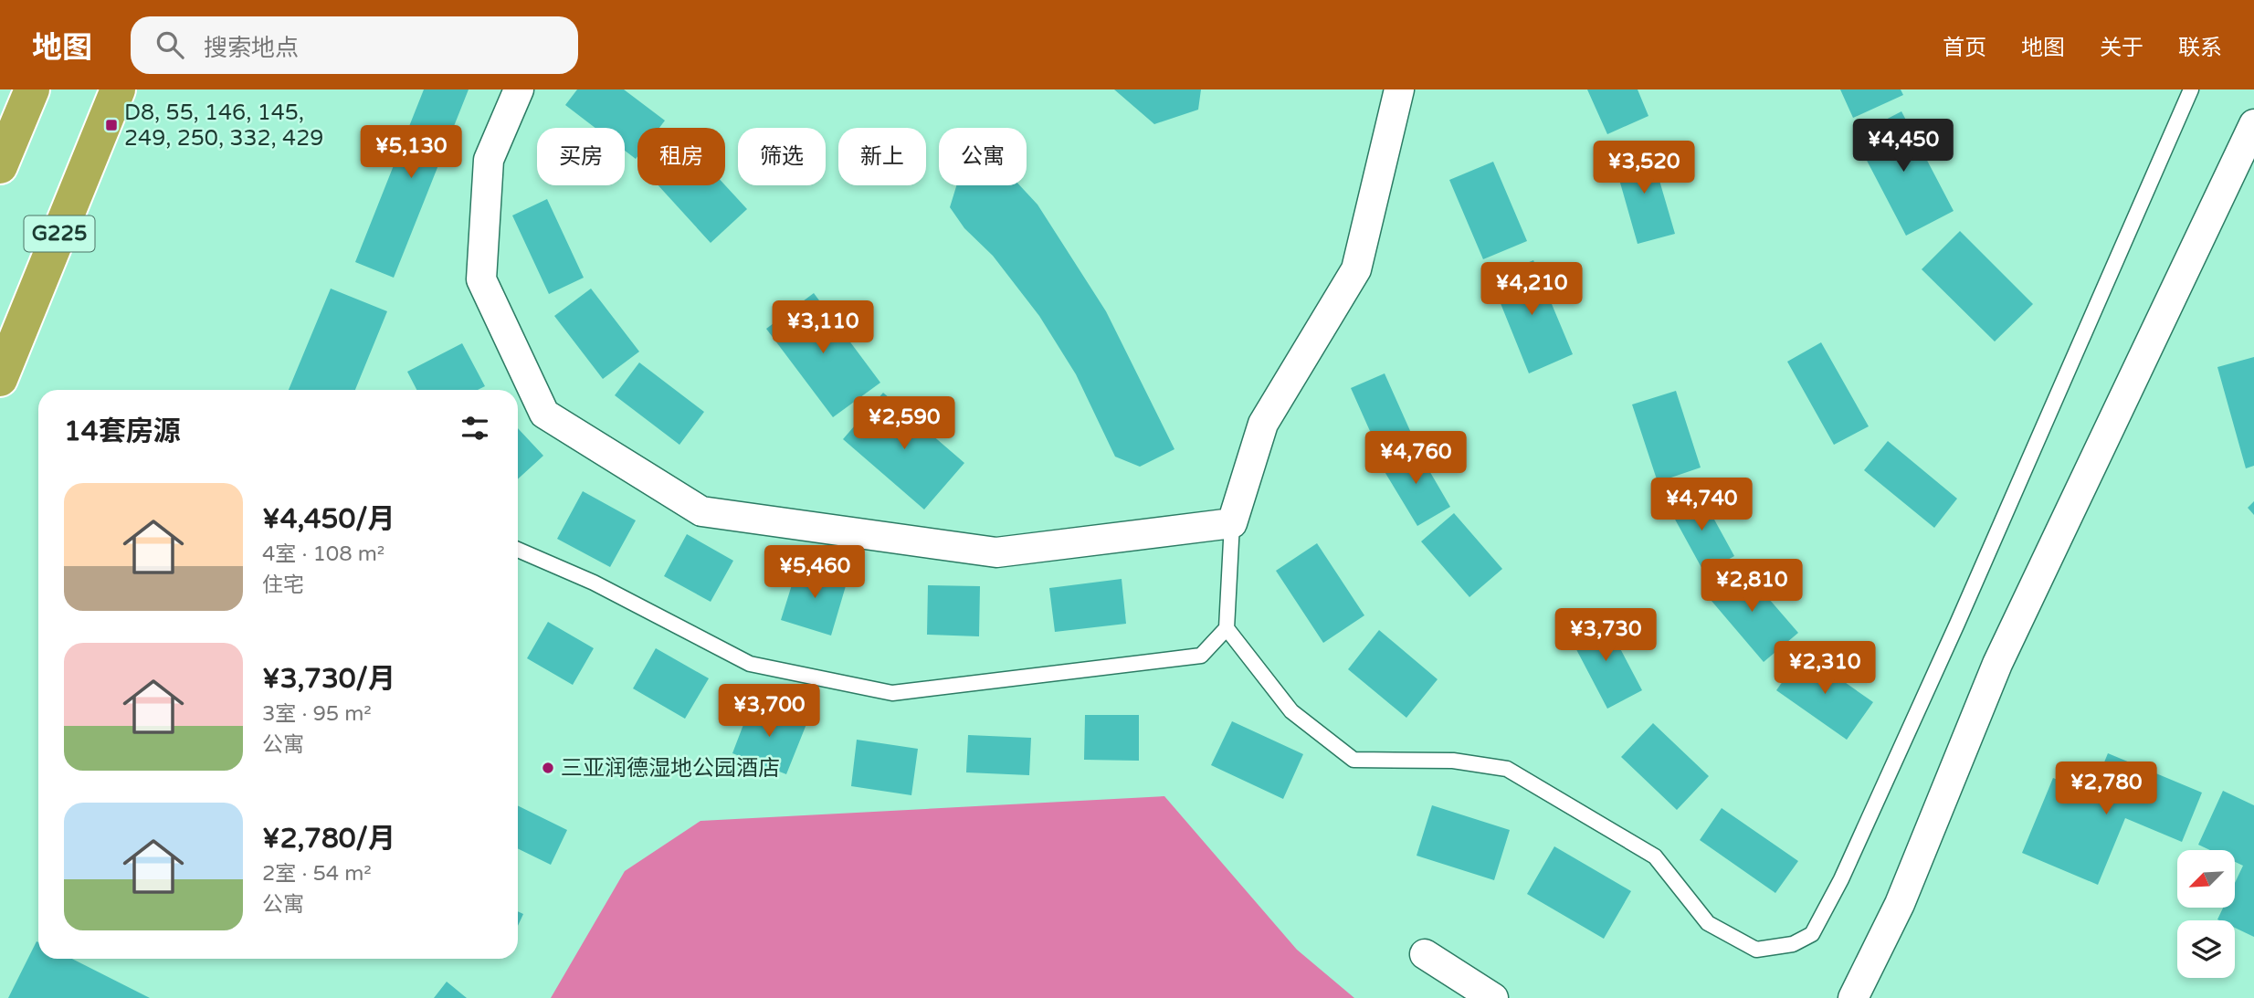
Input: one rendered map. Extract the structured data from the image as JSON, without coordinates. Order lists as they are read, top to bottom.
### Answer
{
  "streets": {
    "highway": ["G225"]
  },
  "places": {
    "transit": ["D8, 55, 146, 145, 249, 250, 332, 429"],
    "other": ["三亚润德湿地公园酒店"]
  },
  "north": "bottom left",
  "page": {
    "header": "地图",
    "search": "搜索地点",
    "nav": [
      "首页",
      "地图",
      "关于",
      "联系"
    ],
    "price": [
      "¥4,450",
      "¥5,130",
      "¥3,520",
      "¥4,210",
      "¥3,110",
      "¥2,590",
      "¥4,760",
      "¥4,740",
      "¥5,460",
      "¥2,810",
      "¥3,730",
      "¥2,310",
      "¥3,700",
      "¥2,780"
    ],
    "chip": [
      "买房",
      "租房",
      "筛选",
      "新上",
      "公寓"
    ],
    "heading": "14套房源",
    "list": [
      {
        "name": "¥4,450/月",
        "note": "4室 · 108 m² · 住宅"
      },
      {
        "name": "¥3,730/月",
        "note": "3室 · 95 m² · 公寓"
      },
      {
        "name": "¥2,780/月",
        "note": "2室 · 54 m² · 公寓"
      }
    ]
  }
}
